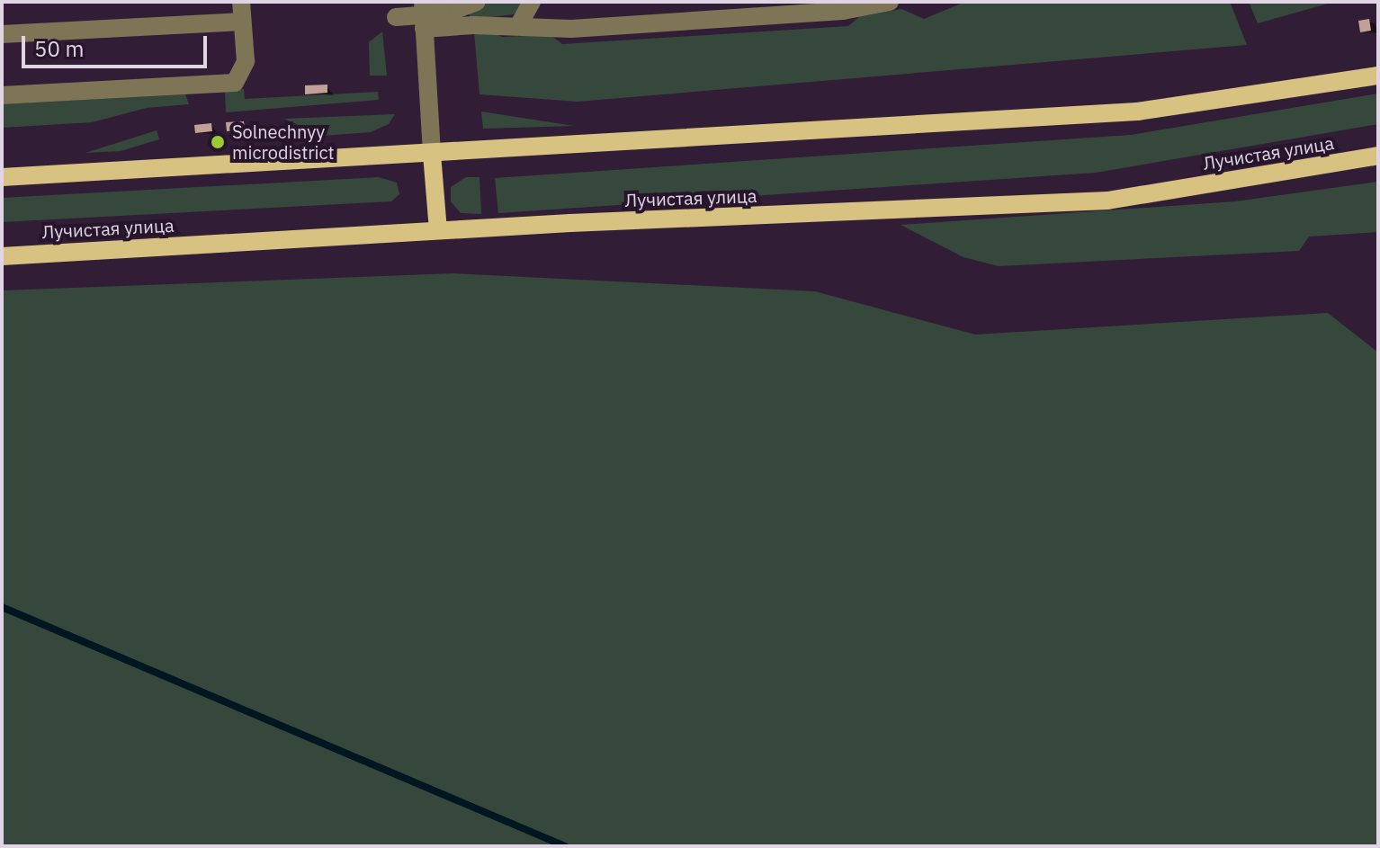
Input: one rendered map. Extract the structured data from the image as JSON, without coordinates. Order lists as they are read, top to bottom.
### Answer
{
  "streets": {
    "main road": ["Лучистая улица"]
  },
  "places": ["Solnechnyy microdistrict"],
  "scale_bar": "50 m"
}
